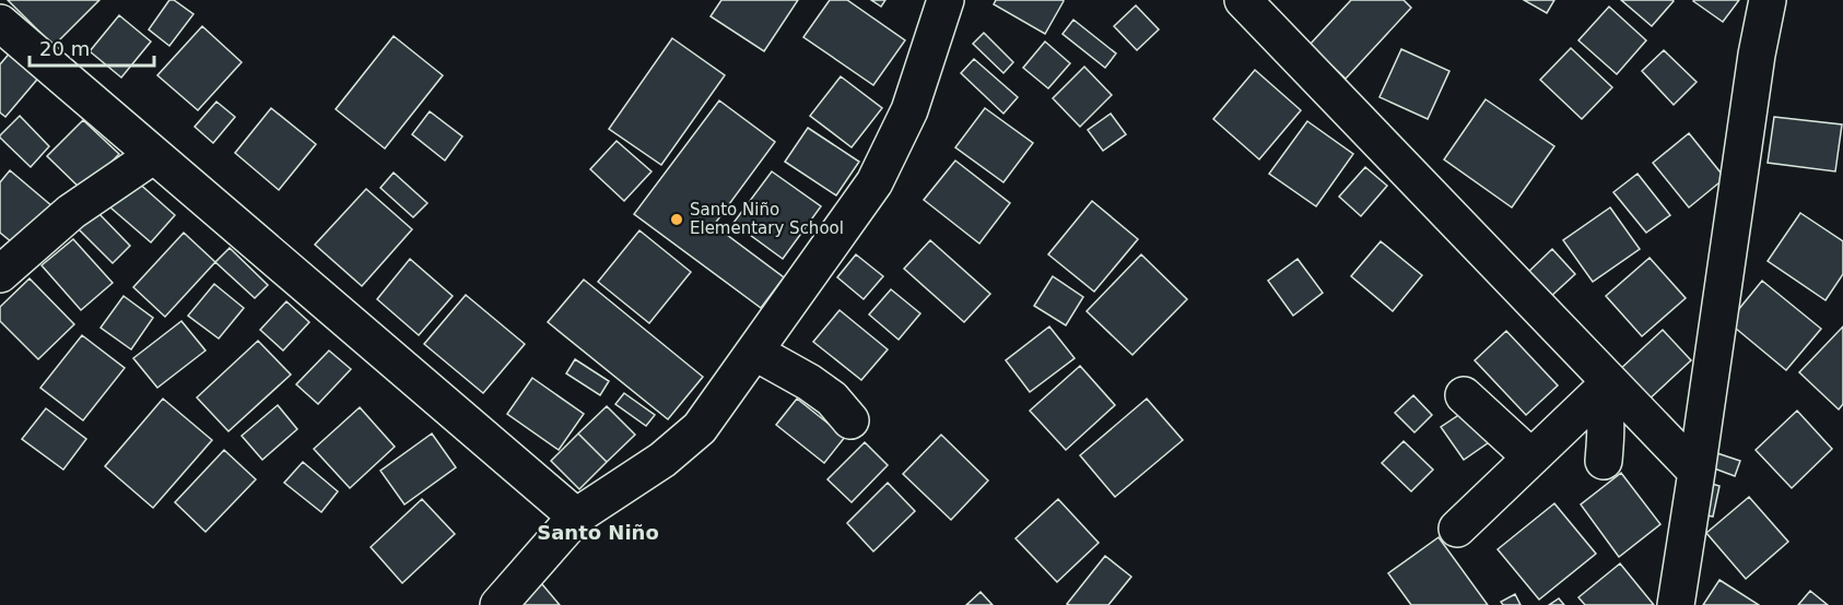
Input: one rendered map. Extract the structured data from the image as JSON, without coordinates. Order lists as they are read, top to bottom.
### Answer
{
  "districts": ["Santo Niño"],
  "places": ["Santo Niño Elementary School"],
  "scale_bar": "20 m"
}
